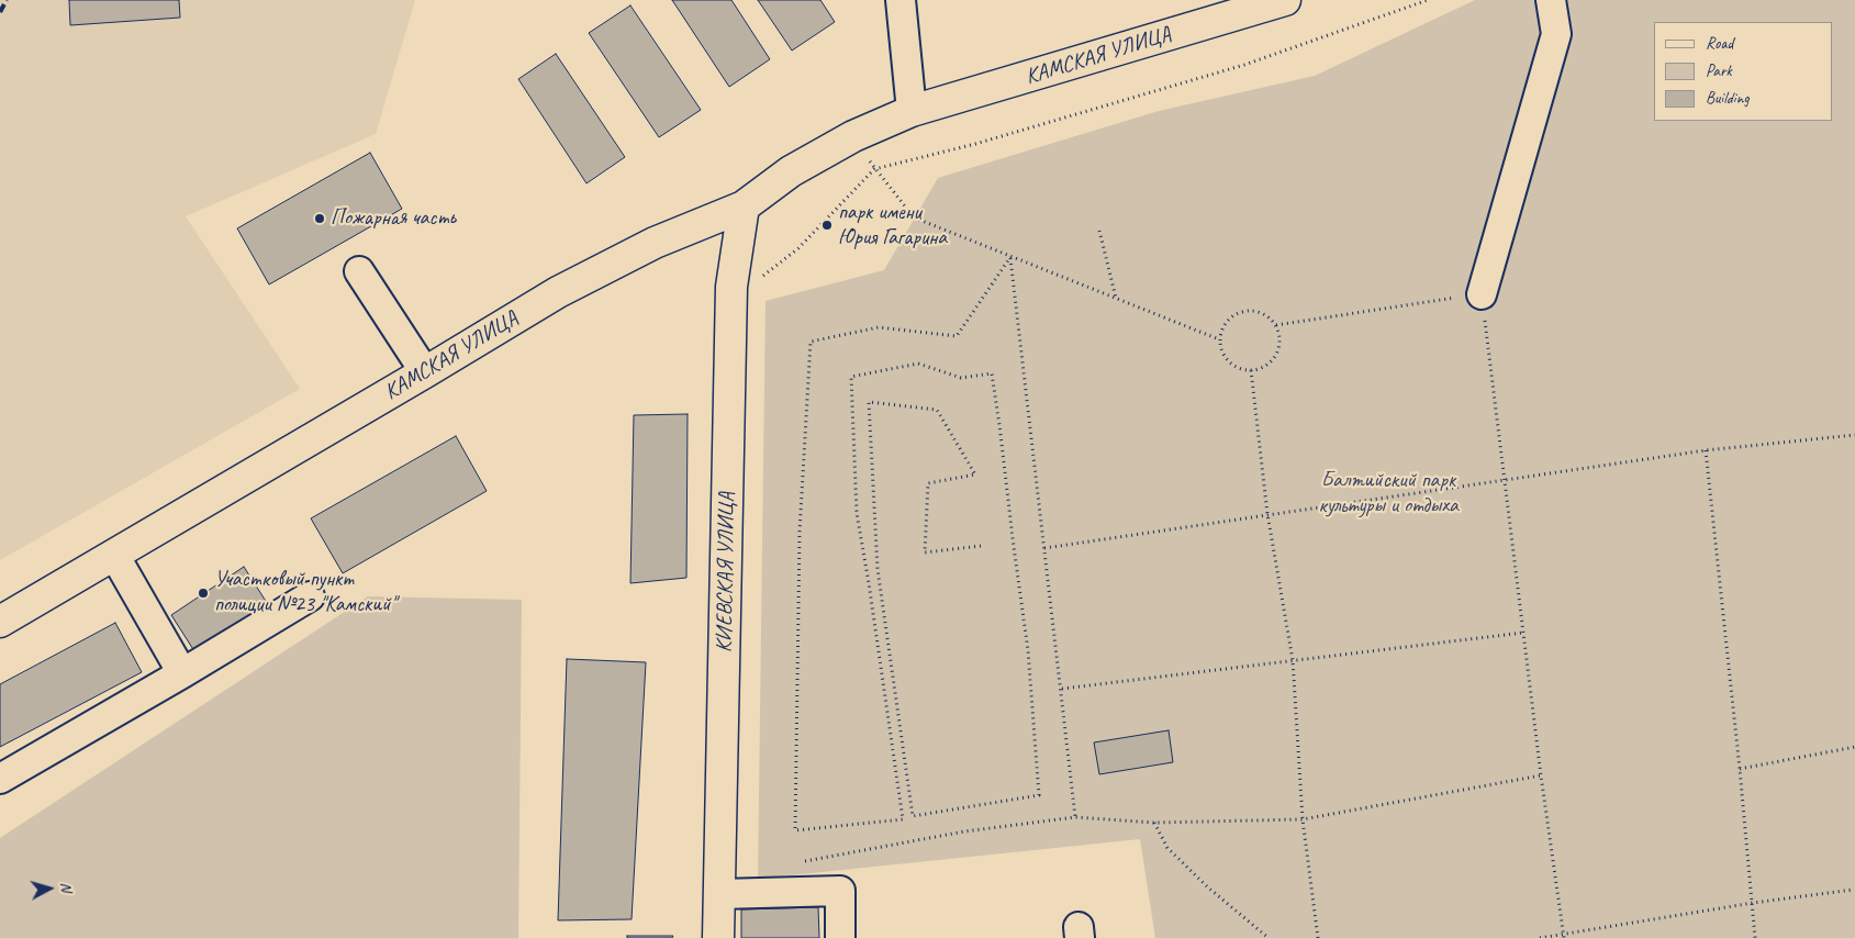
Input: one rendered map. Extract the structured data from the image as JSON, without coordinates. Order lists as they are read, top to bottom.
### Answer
{
  "streets": {
    "main road": ["КАМСКАЯ УЛИЦА", "КИЕВСКАЯ УЛИЦА"]
  },
  "crossings": [
    ["КАМСКАЯ УЛИЦА", "КИЕВСКАЯ УЛИЦА"]
  ],
  "parks": ["Балтийский парк культуры и отдыха"],
  "places": ["Пожарная часть", "парк имени Юрия Гагарина", "Участковый пункт полиции №23 \"Камский\""],
  "legend": ["Road", "Park", "Building"],
  "north": "right"
}
